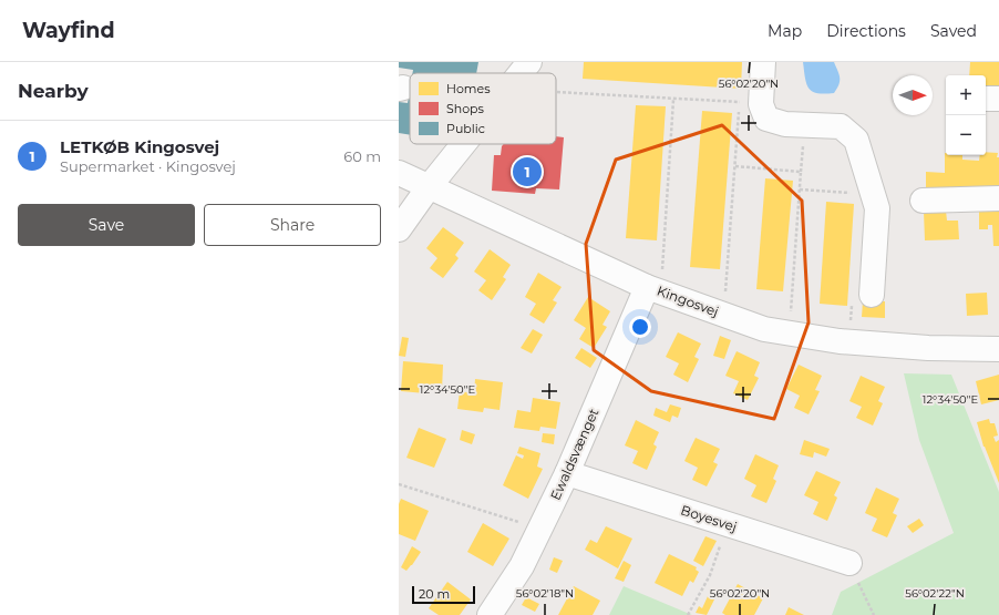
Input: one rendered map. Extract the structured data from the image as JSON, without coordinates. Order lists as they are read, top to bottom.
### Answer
{
  "streets": {
    "street": ["Kingosvej", "Ewaldsvænget", "Boyesvej"]
  },
  "crossings": [
    ["Kingosvej", "Ewaldsvænget"],
    ["Ewaldsvænget", "Boyesvej"]
  ],
  "legend": ["Homes", "Shops", "Public"],
  "scale_bar": "20 m",
  "north": "right",
  "page": {
    "header": "Wayfind",
    "nav": ["Map", "Directions", "Saved"],
    "heading": "Nearby",
    "map_buttons": ["+", "−"],
    "list": [
      {
        "mark": "1",
        "name": "LETKØB Kingosvej",
        "note": "Supermarket · Kingosvej",
        "value": "60 m"
      }
    ],
    "pins": "1",
    "buttons": ["Save", "Share"],
    "scale": "20 m"
  },
  "coordinates": [
    "56°02'20\"N",
    "12°34'50\"E",
    "56°02'18\"N",
    "56°02'22\"N"
  ]
}
